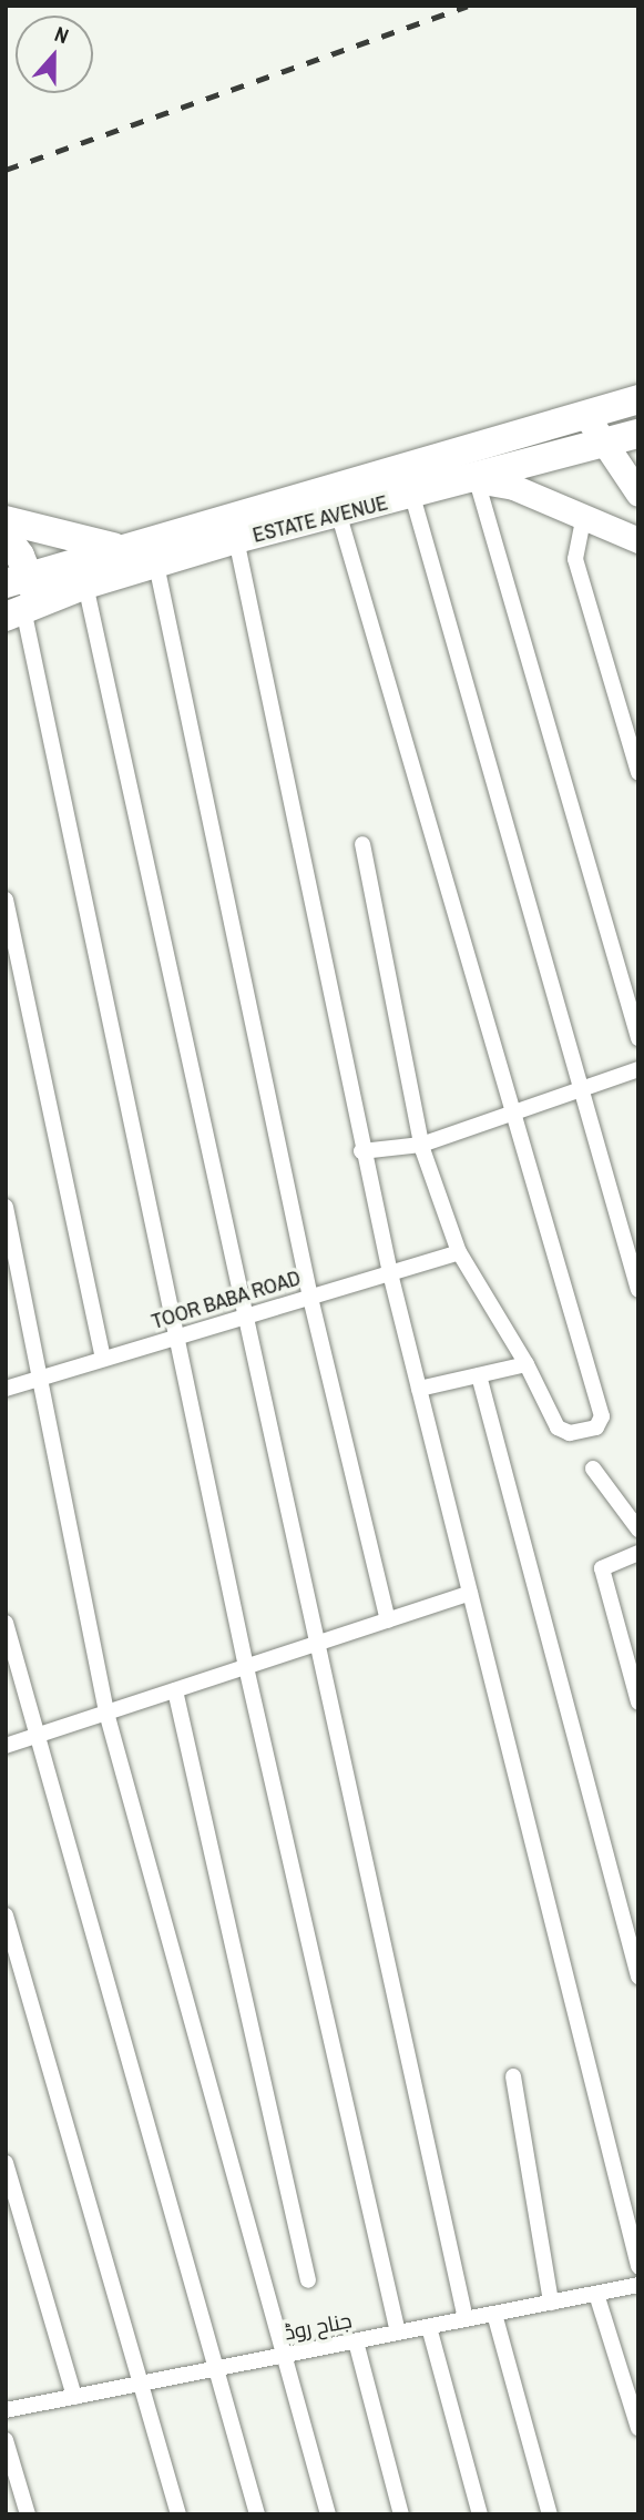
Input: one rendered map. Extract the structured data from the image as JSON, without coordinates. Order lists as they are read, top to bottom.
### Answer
{
  "streets": {
    "highway": ["ESTATE AVENUE"],
    "street": ["TOOR BABA ROAD", "جناح روڈ"]
  },
  "north": "top"
}
